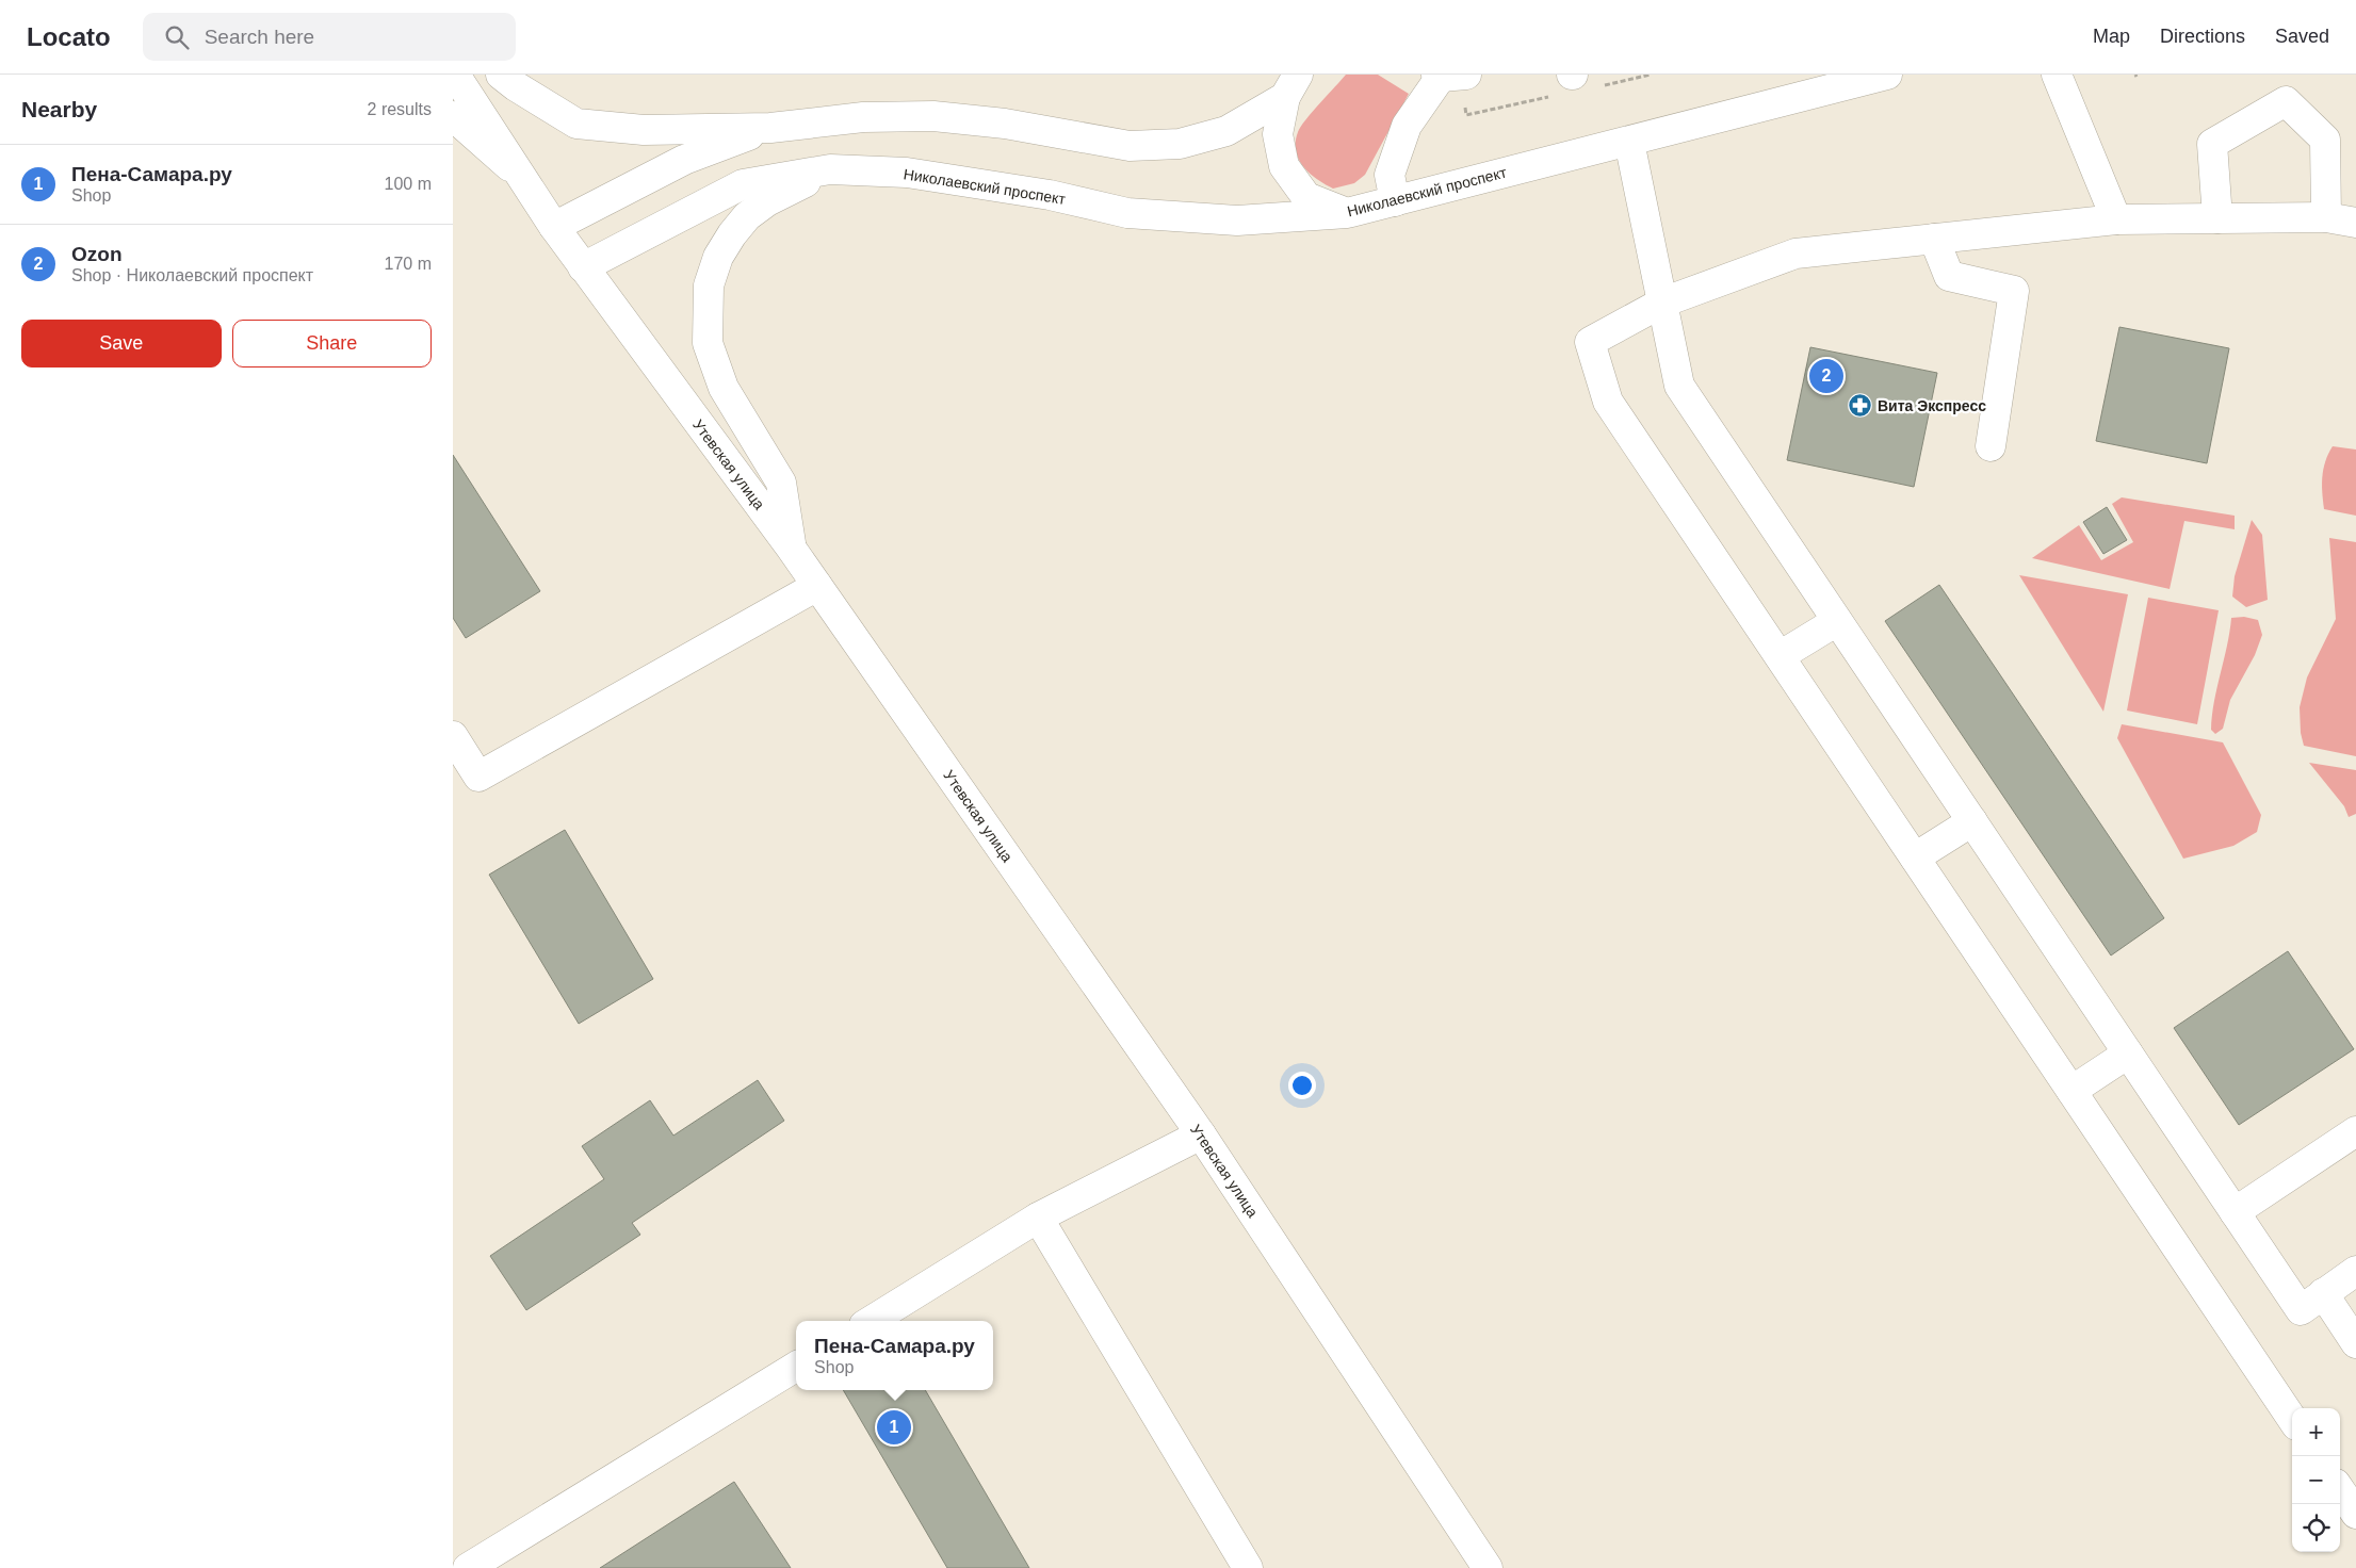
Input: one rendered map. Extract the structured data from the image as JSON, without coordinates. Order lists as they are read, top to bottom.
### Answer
{
  "streets": {
    "main road": ["Николаевский проспект", "Утевская улица"]
  },
  "crossings": [
    ["Николаевский проспект", "Утевская улица"]
  ],
  "places": {
    "pharmacy": ["Вита Экспресс"]
  },
  "page": {
    "header": "Locato",
    "search": "Search here",
    "nav": ["Map", "Directions", "Saved"],
    "heading": ["Nearby", "2 results"],
    "list": [
      {
        "mark": "1",
        "name": "Пена-Самара.ру",
        "note": "Shop",
        "value": "100 m"
      },
      {
        "mark": "2",
        "name": "Ozon",
        "note": "Shop · Николаевский проспект",
        "value": "170 m"
      }
    ],
    "buttons": ["Save", "Share"],
    "pins": ["2", "1"],
    "popup": ["Пена-Самара.ру", "Shop"],
    "map_buttons": ["+", "−"]
  }
}
